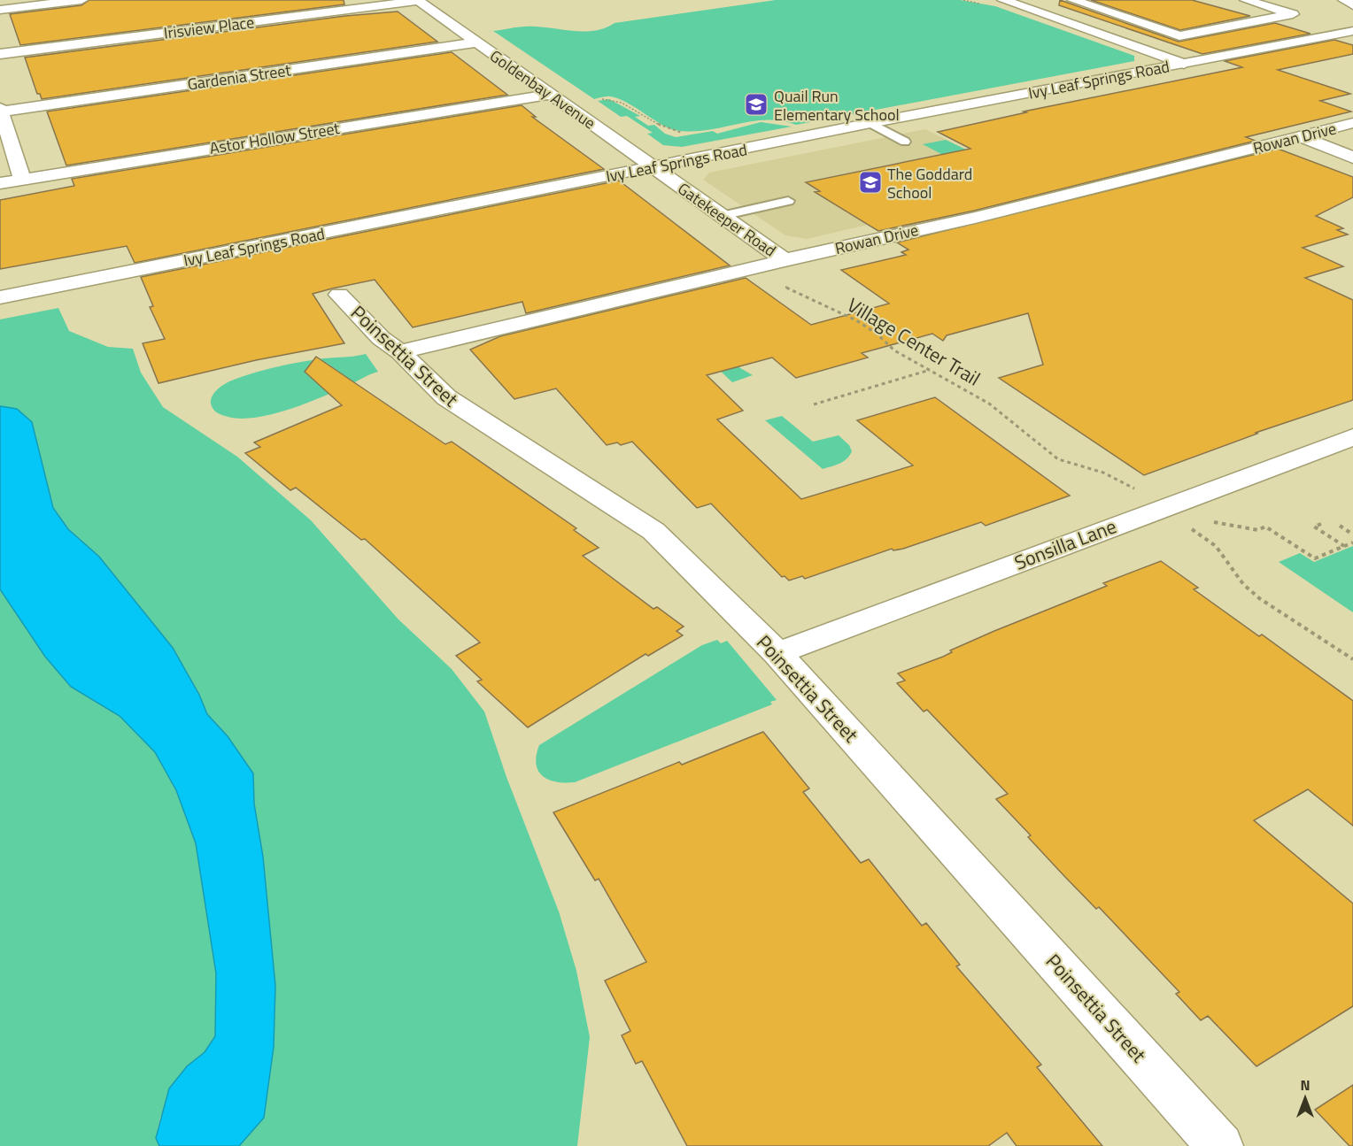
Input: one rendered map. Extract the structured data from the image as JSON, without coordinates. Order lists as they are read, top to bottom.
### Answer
{
  "streets": {
    "street": [
      "Irisview Place",
      "Gardenia Street",
      "Ivy Leaf Springs Road",
      "Goldenbay Avenue",
      "Astor Hollow Street",
      "Rowan Drive",
      "Gatekeeper Road",
      "Poinsettia Street",
      "Sonsilla Lane"
    ],
    "path": ["Village Center Trail"]
  },
  "crossings": [
    ["Irisview Place", "Goldenbay Avenue"],
    ["Gardenia Street", "Goldenbay Avenue"],
    ["Ivy Leaf Springs Road", "Goldenbay Avenue"],
    ["Goldenbay Avenue", "Astor Hollow Street"],
    ["Goldenbay Avenue", "Gatekeeper Road"],
    ["Rowan Drive", "Gatekeeper Road"],
    ["Rowan Drive", "Poinsettia Street"],
    ["Poinsettia Street", "Sonsilla Lane"]
  ],
  "places": {
    "school or university": ["Quail Run Elementary School", "The Goddard School"]
  },
  "north": "top"
}
